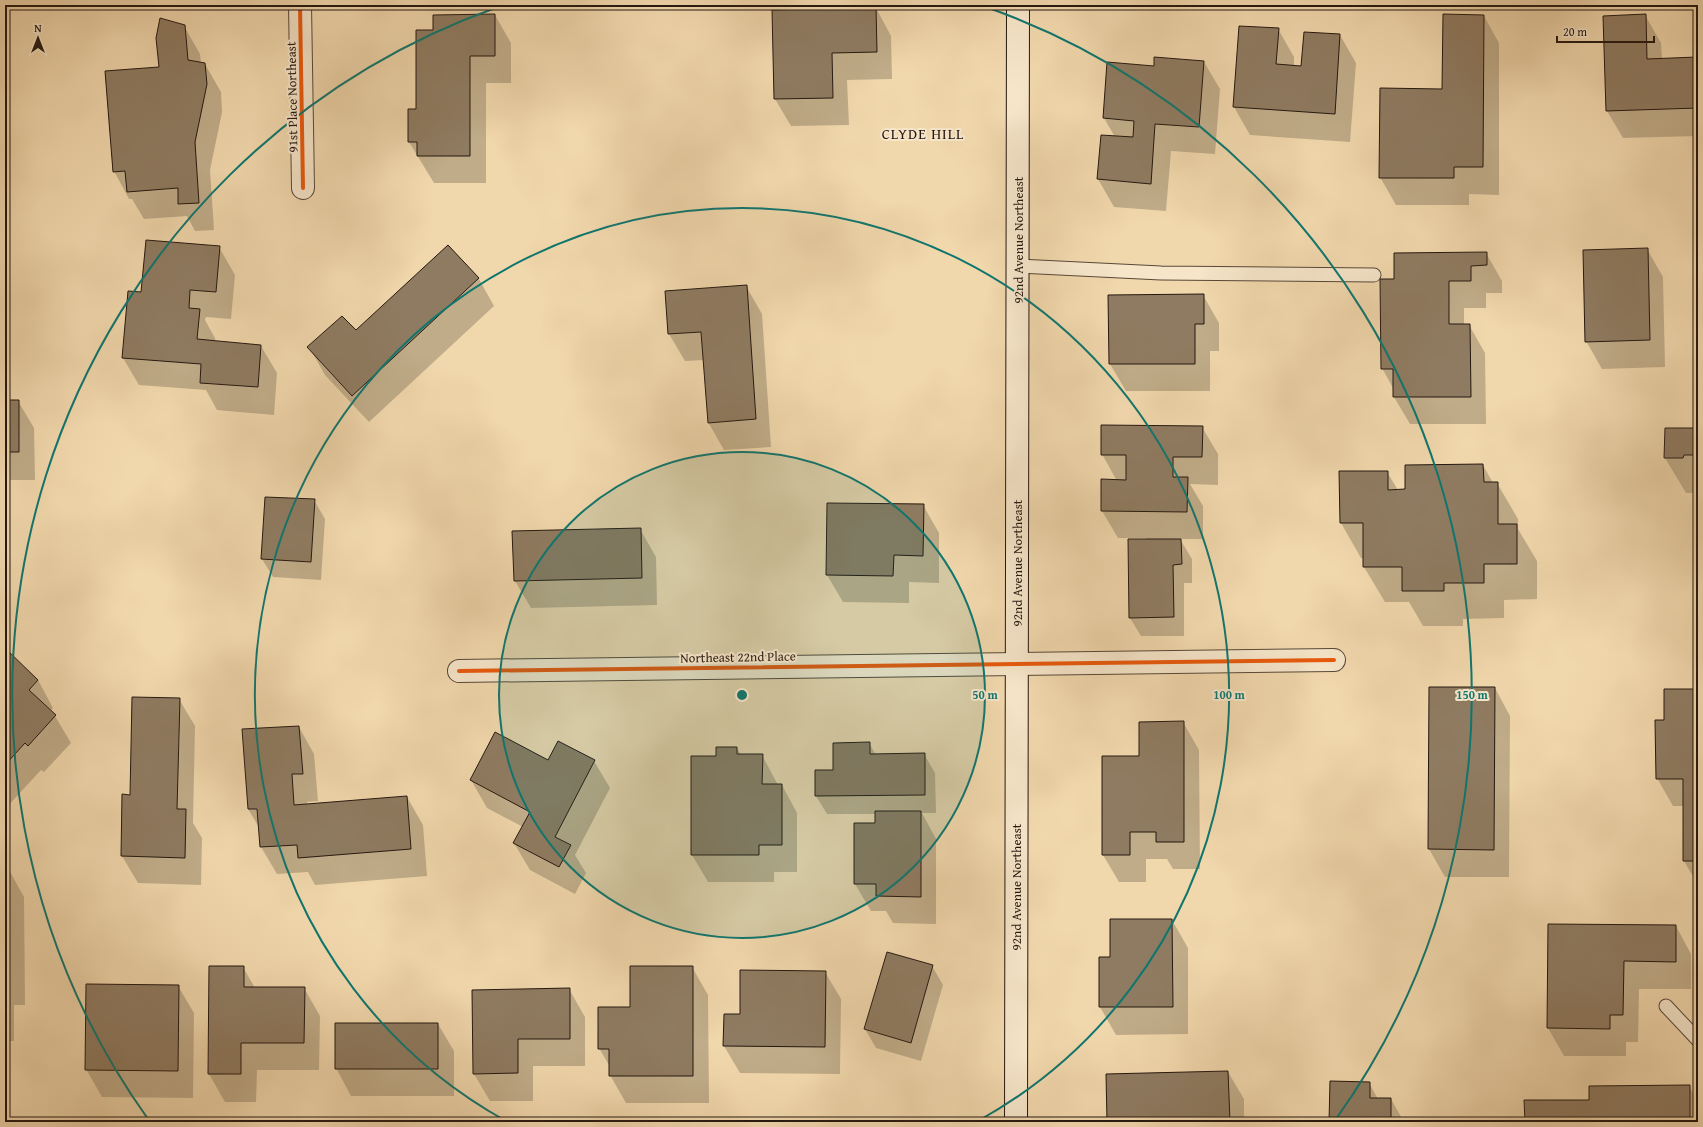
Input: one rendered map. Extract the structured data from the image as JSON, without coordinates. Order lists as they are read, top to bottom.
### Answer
{
  "streets": {
    "main road": ["91st Place Northeast", "92nd Avenue Northeast", "Northeast 22nd Place"]
  },
  "crossings": [
    ["92nd Avenue Northeast", "Northeast 22nd Place"]
  ],
  "districts": ["CLYDE HILL"],
  "scale_bar": "20 m",
  "north": "top",
  "rings": ["50 m", "100 m", "150 m"]
}
